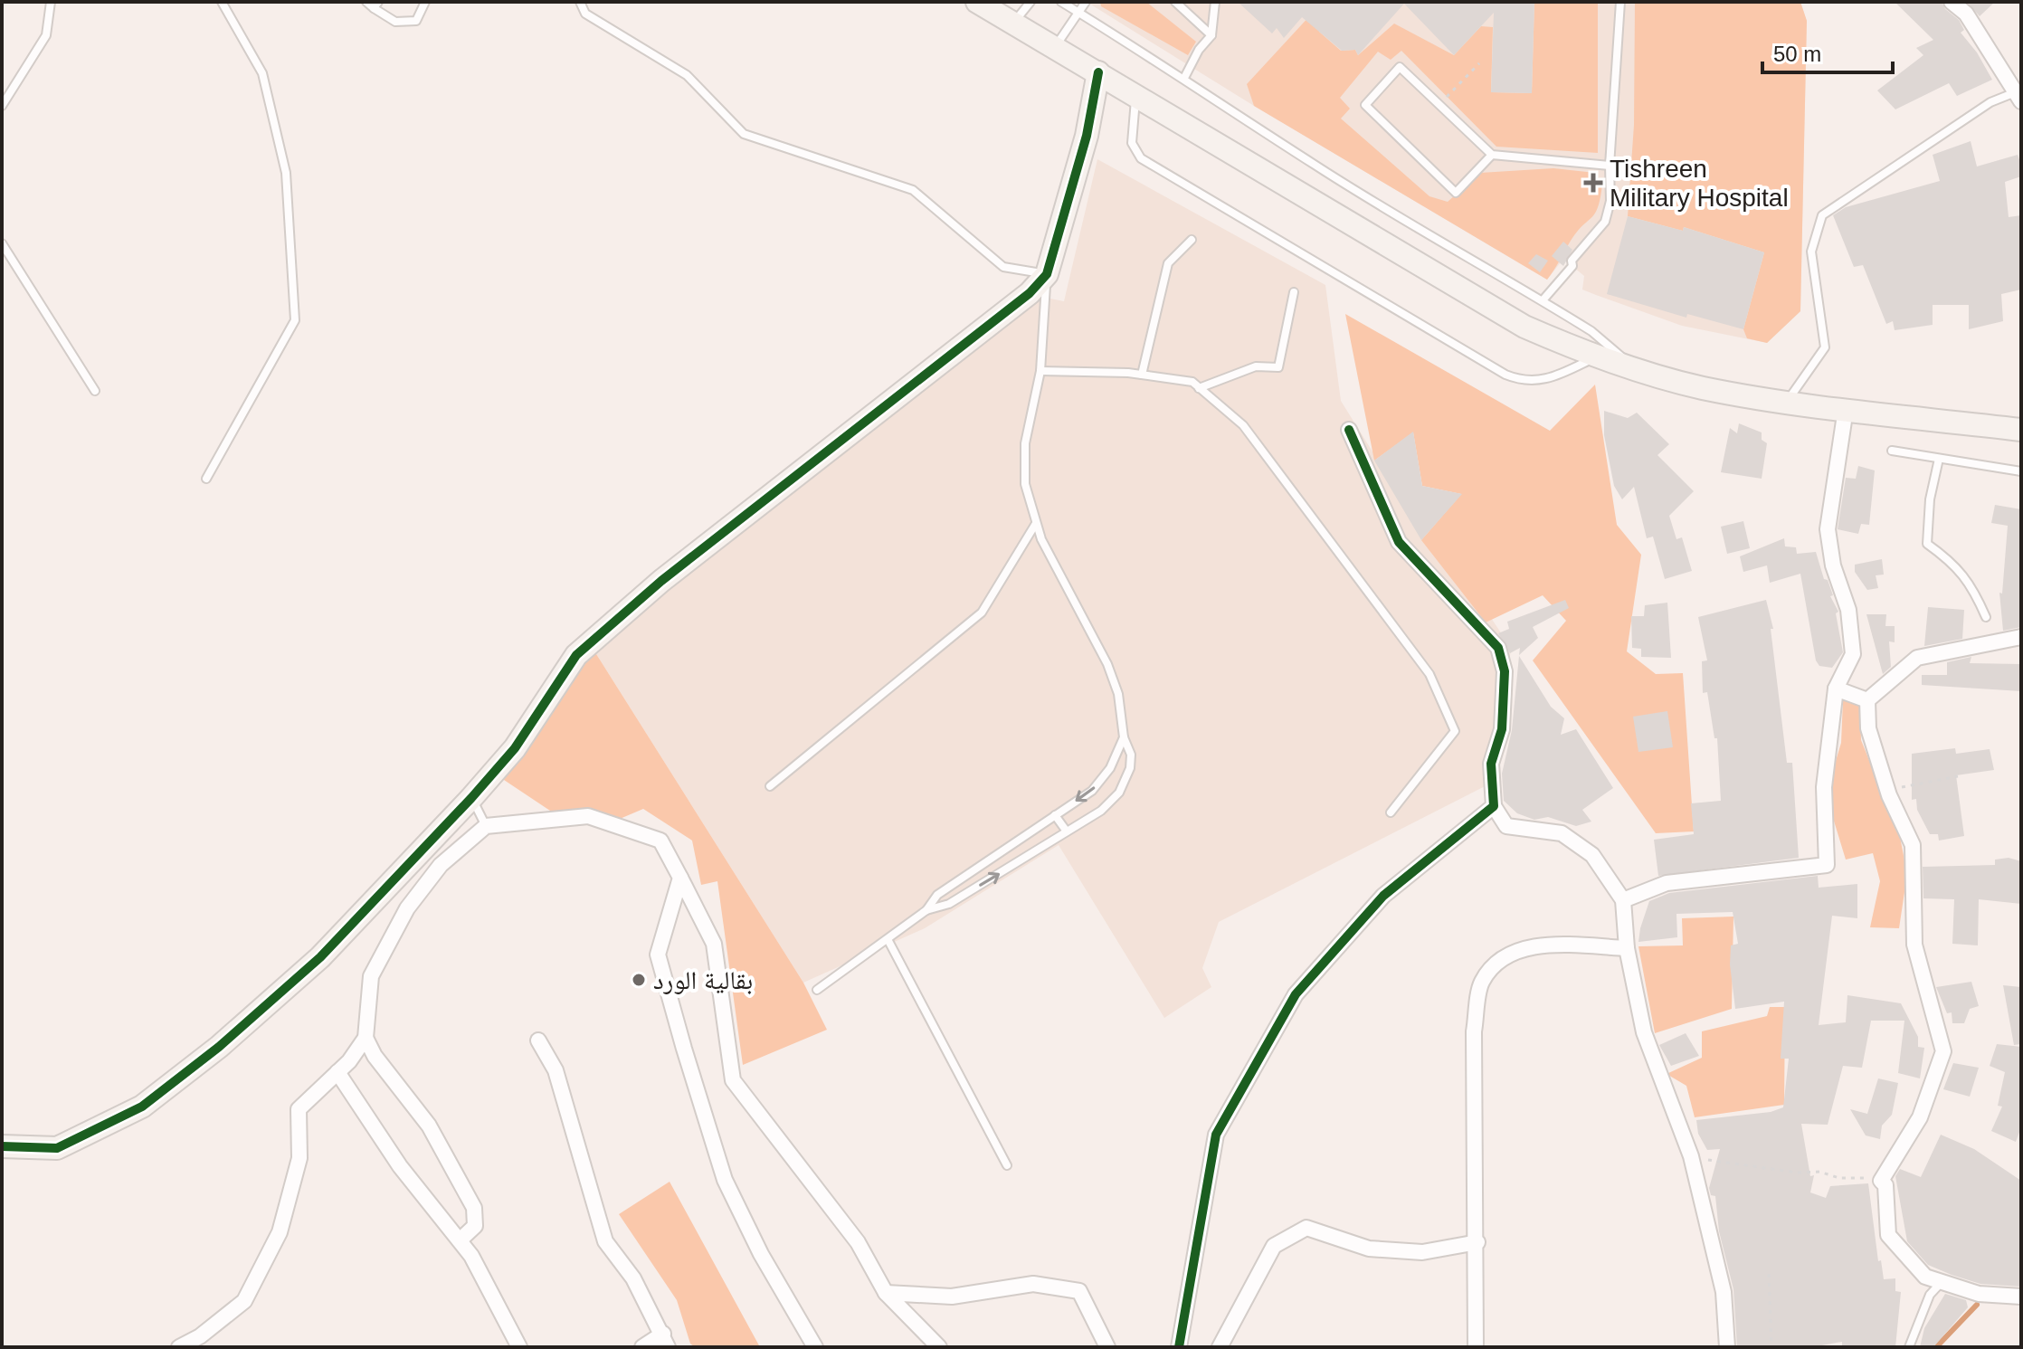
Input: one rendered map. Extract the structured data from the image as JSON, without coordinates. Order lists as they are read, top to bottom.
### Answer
{
  "places": {
    "health": ["Tishreen Military Hospital"],
    "other": ["بقالية الورد"]
  },
  "scale_bar": "50 m"
}
